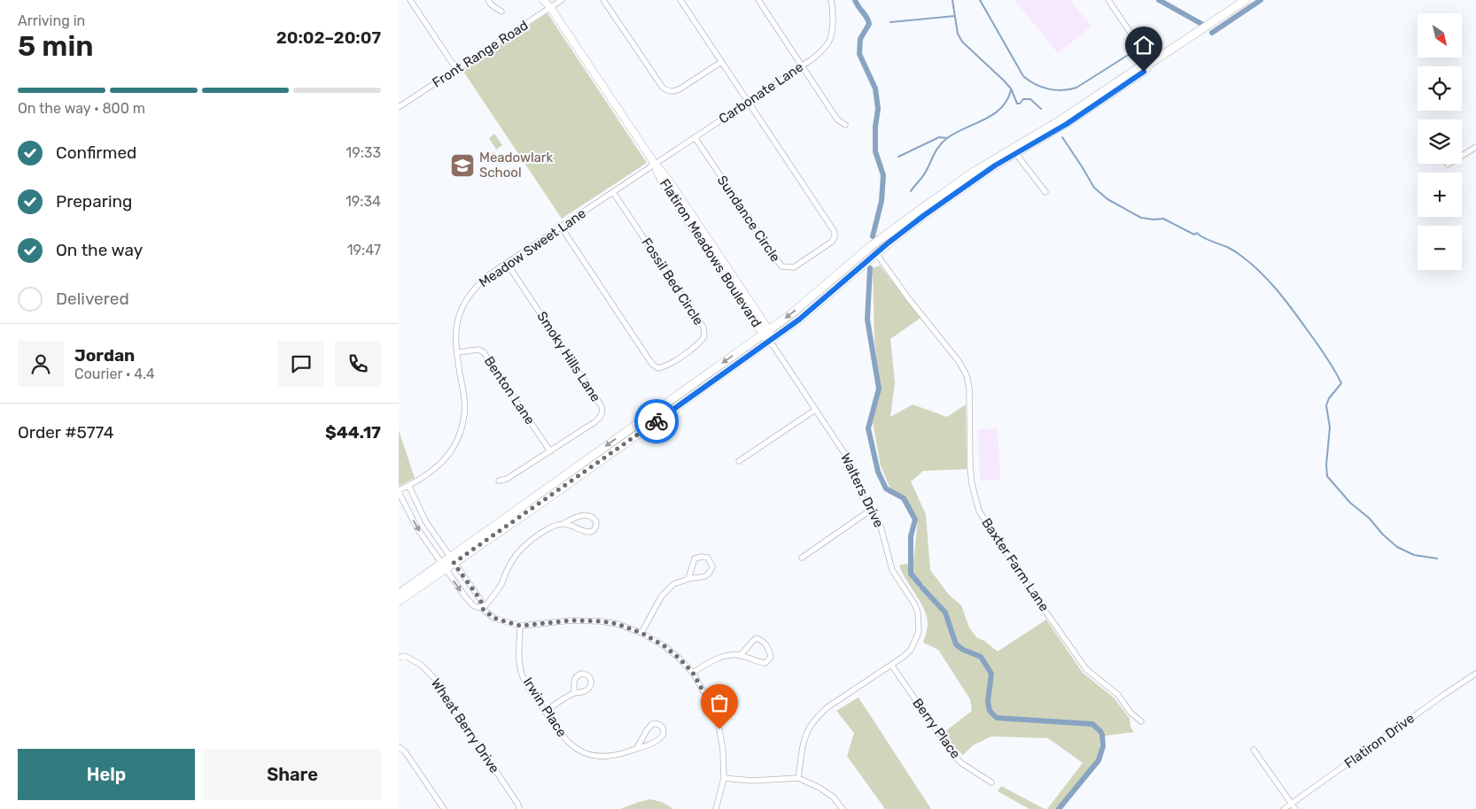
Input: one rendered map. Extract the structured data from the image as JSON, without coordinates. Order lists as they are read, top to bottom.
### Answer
{
  "streets": {
    "street": [
      "Front Range Road",
      "Carbonate Lane",
      "Sundance Circle",
      "Meadow Sweet Lane",
      "Flatiron Meadows Boulevard",
      "Fossil Bed Circle",
      "Smoky Hills Lane",
      "Benton Lane",
      "Walters Drive",
      "Baxter Farm Lane",
      "Irwin Place",
      "Wheat Berry Drive",
      "Berry Place",
      "Flatiron Drive"
    ]
  },
  "crossings": [
    ["Front Range Road", "Flatiron Meadows Boulevard"],
    ["Carbonate Lane", "Sundance Circle"],
    ["Carbonate Lane", "Meadow Sweet Lane"],
    ["Carbonate Lane", "Flatiron Meadows Boulevard"],
    ["Meadow Sweet Lane", "Flatiron Meadows Boulevard"],
    ["Meadow Sweet Lane", "Fossil Bed Circle"],
    ["Meadow Sweet Lane", "Smoky Hills Lane"],
    ["Meadow Sweet Lane", "Benton Lane"],
    ["Flatiron Meadows Boulevard", "Walters Drive"],
    ["Smoky Hills Lane", "Benton Lane"],
    ["Walters Drive", "Berry Place"]
  ],
  "places": {
    "school or university": ["Meadowlark School"]
  },
  "north": "bottom right",
  "page": {
    "heading": ["5 min", "Arriving in", "20:02–20:07"],
    "panel": [
      "Jordan",
      "Courier · 4.4",
      "Order #5774",
      "$44.17"
    ],
    "map_buttons": ["+", "−"],
    "bar": "On the way · 800 m",
    "list": [
      ["Confirmed", "19:33"],
      ["Preparing", "19:34"],
      ["On the way", "19:47"],
      "Delivered"
    ],
    "buttons": ["Help", "Share"]
  }
}
